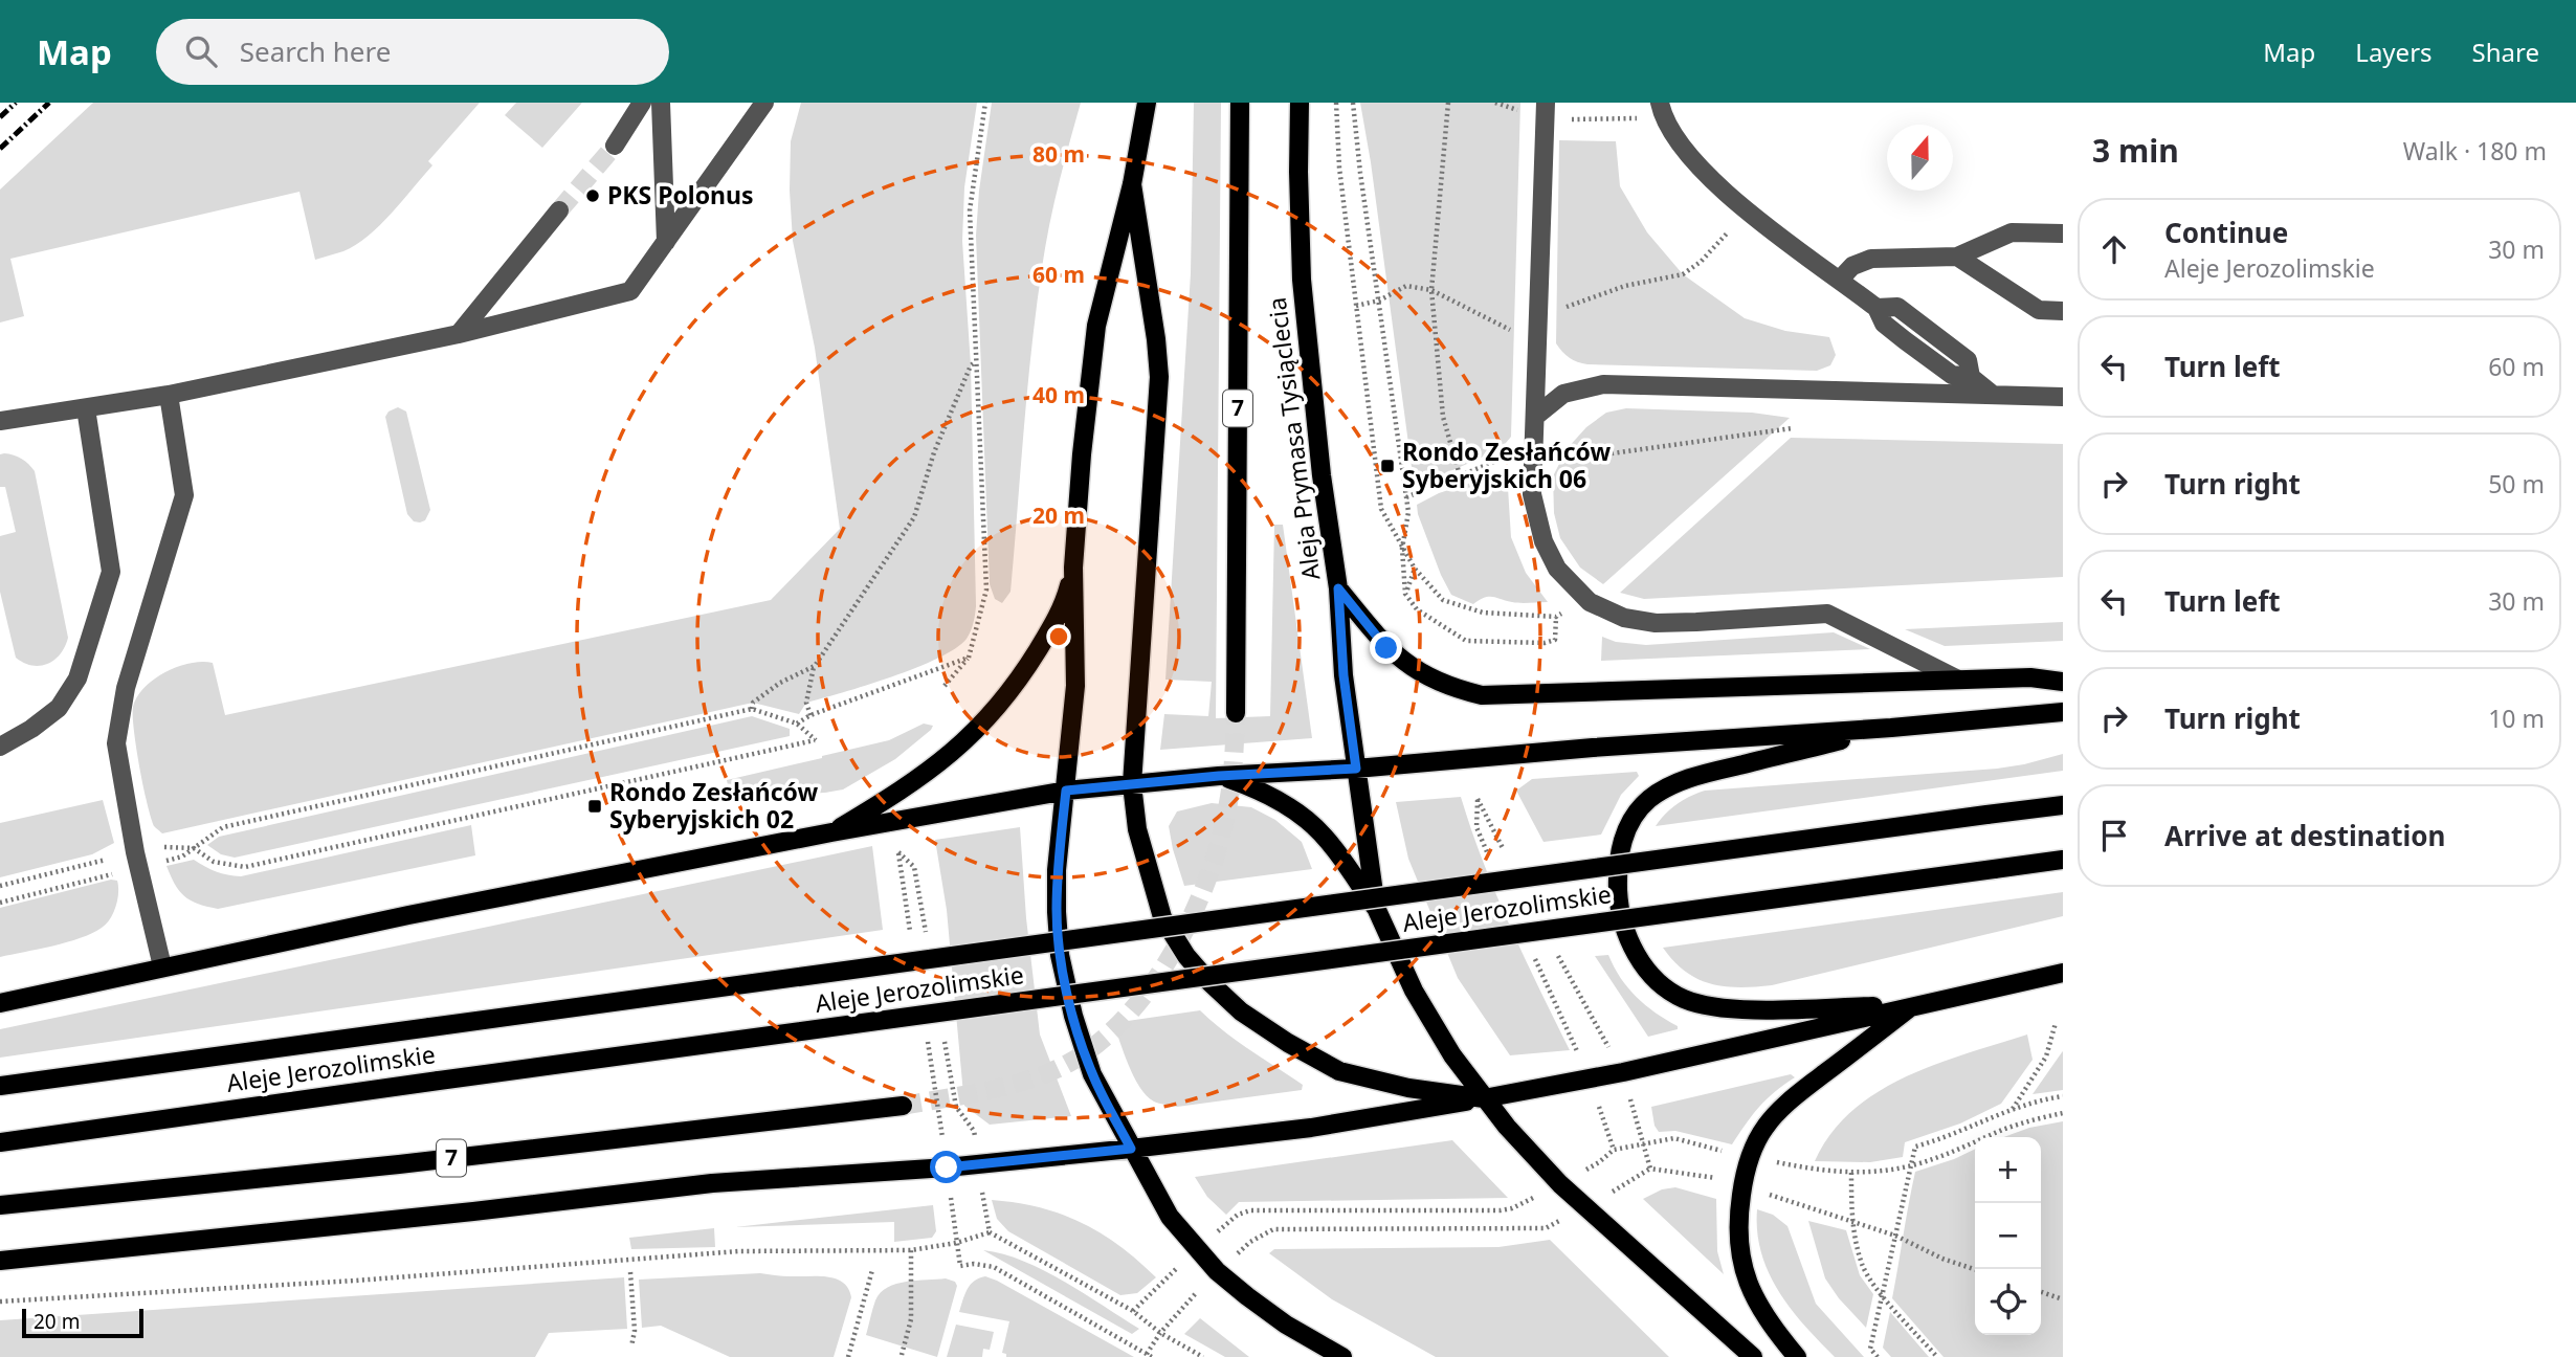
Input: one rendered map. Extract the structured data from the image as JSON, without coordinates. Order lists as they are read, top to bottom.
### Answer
{
  "streets": {
    "main road": ["7", "Aleja Prymasa Tysiąclecia", "Aleje Jerozolimskie"]
  },
  "places": {
    "other": ["PKS Polonus"],
    "transit": ["Rondo Zesłańców Syberyjskich 06", "Rondo Zesłańców Syberyjskich 02"]
  },
  "scale_bar": "20 m",
  "north": "top",
  "page": {
    "header": "Map",
    "search": "Search here",
    "nav": ["Map", "Layers", "Share"],
    "heading": ["3 min", "Walk · 180 m"],
    "list": [
      ["Continue", "Aleje Jerozolimskie", "30 m"],
      ["Turn left", "60 m"],
      ["Turn right", "50 m"],
      ["Turn left", "30 m"],
      ["Turn right", "10 m"],
      "Arrive at destination"
    ],
    "map_buttons": ["+", "−"],
    "scale": "20 m"
  },
  "rings": [
    "80 m",
    "60 m",
    "40 m",
    "20 m"
  ]
}
